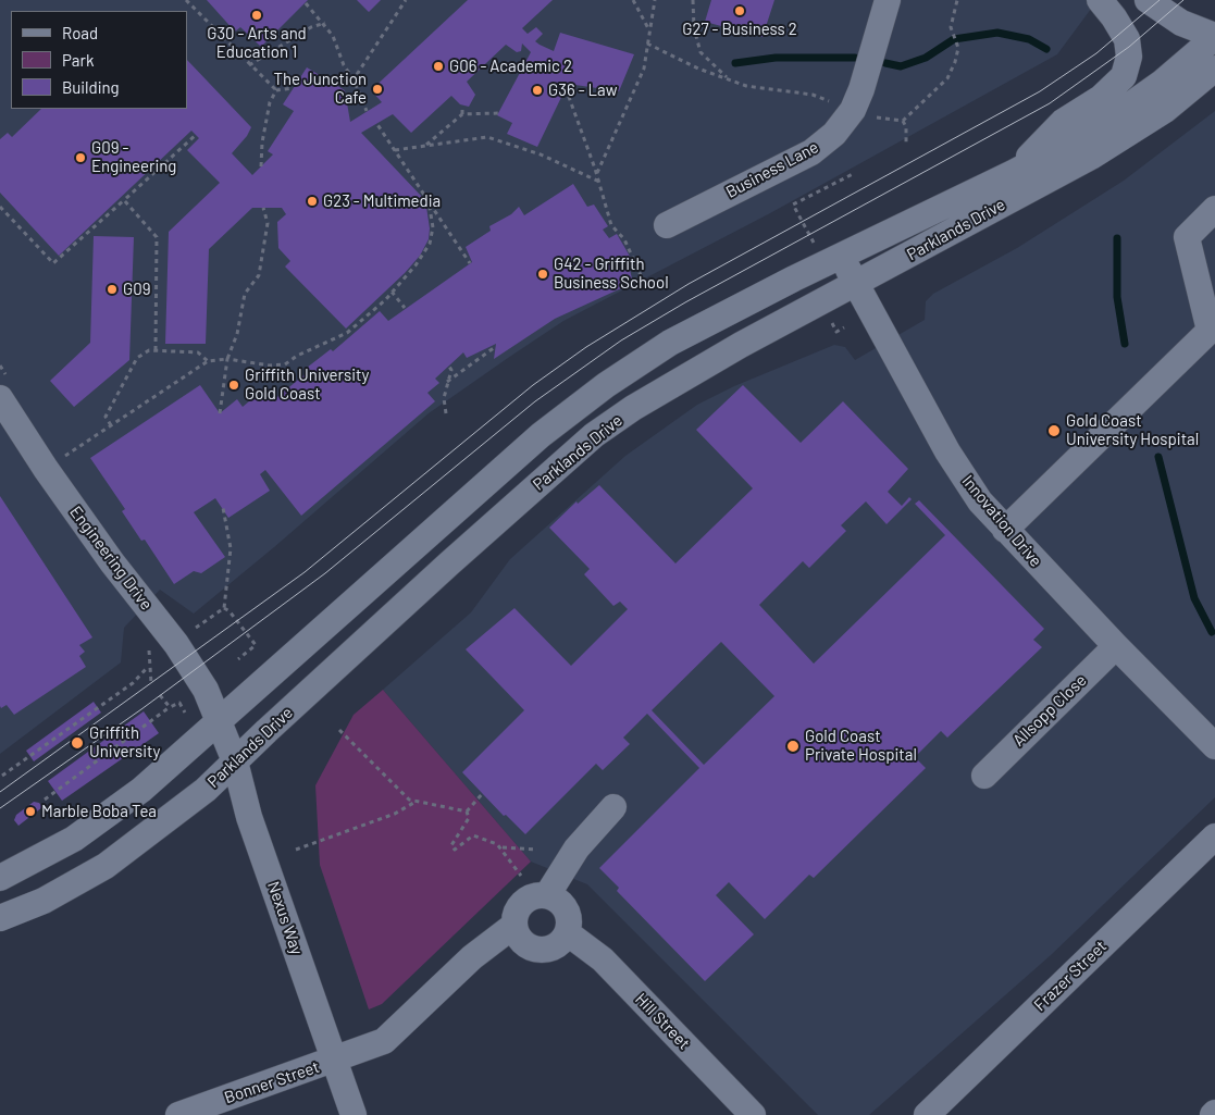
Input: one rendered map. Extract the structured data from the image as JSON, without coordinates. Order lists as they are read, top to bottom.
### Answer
{
  "streets": {
    "street": [
      "Business Lane",
      "Parklands Drive",
      "Innovation Drive",
      "Engineering Drive",
      "Allsopp Close",
      "Nexus Way",
      "Frazer Street",
      "Hill Street",
      "Bonner Street"
    ]
  },
  "crossings": [
    ["Parklands Drive", "Innovation Drive"],
    ["Parklands Drive", "Engineering Drive"],
    ["Parklands Drive", "Nexus Way"],
    ["Innovation Drive", "Allsopp Close"],
    ["Engineering Drive", "Nexus Way"],
    ["Nexus Way", "Bonner Street"]
  ],
  "places": [
    "G27 - Business 2",
    "G30 - Arts and Education 1",
    "G06 - Academic 2",
    "The Junction Cafe",
    "G36 - Law",
    "G09 - Engineering",
    "G23 - Multimedia",
    "G42 - Griffith Business School",
    "G09",
    "Griffith University Gold Coast",
    "Gold Coast University Hospital",
    "Griffith University",
    "Gold Coast Private Hospital",
    "Marble Boba Tea"
  ],
  "legend": ["Road", "Park", "Building"]
}
